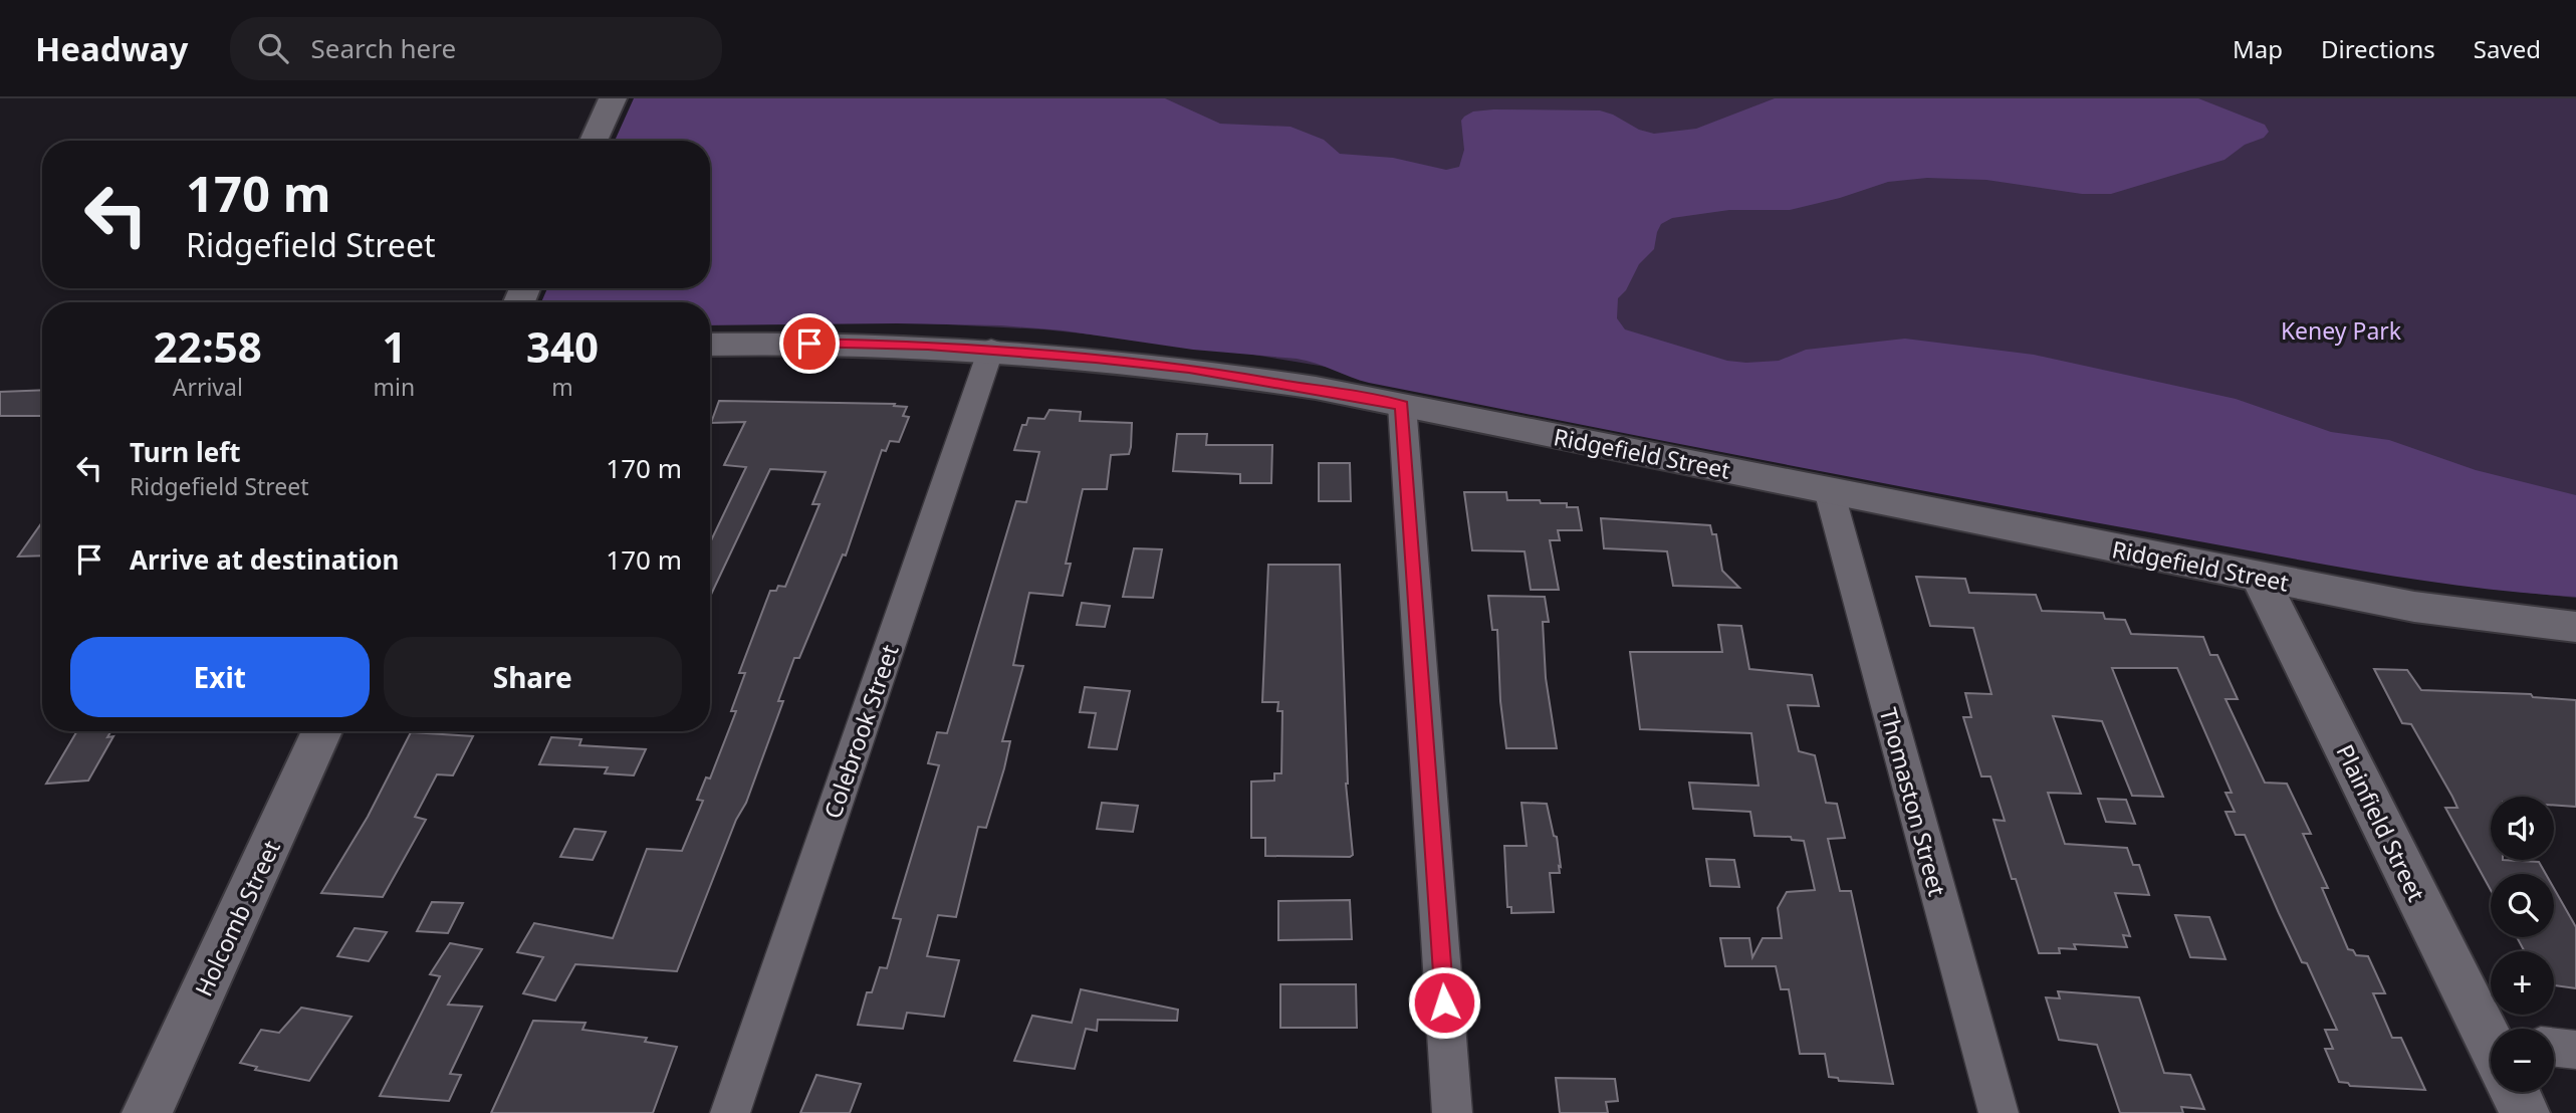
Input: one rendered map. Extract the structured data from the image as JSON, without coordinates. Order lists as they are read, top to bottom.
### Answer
{
  "streets": {
    "street": [
      "Ridgefield Street",
      "Colebrook Street",
      "Thomaston Street",
      "Plainfield Street",
      "Holcomb Street"
    ]
  },
  "crossings": [
    ["Ridgefield Street", "Colebrook Street"],
    ["Ridgefield Street", "Thomaston Street"],
    ["Ridgefield Street", "Plainfield Street"]
  ],
  "parks": ["Keney Park"],
  "page": {
    "header": "Headway",
    "search": "Search here",
    "nav": ["Map", "Directions", "Saved"],
    "turn": ["170 m", "Ridgefield Street"],
    "eta": [
      "22:58",
      "Arrival",
      "1",
      "min",
      "340",
      "m"
    ],
    "list": [
      {
        "name": "Turn left",
        "note": "Ridgefield Street",
        "value": "170 m"
      },
      {
        "name": "Arrive at destination",
        "value": "170 m"
      }
    ],
    "buttons": ["Exit", "Share"],
    "map_buttons": ["+", "−"]
  }
}
